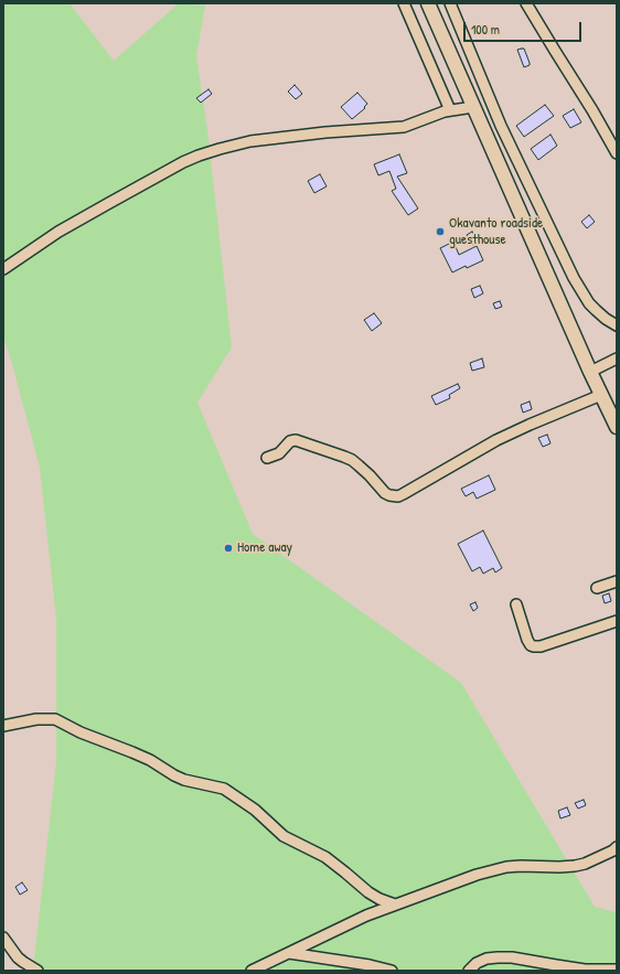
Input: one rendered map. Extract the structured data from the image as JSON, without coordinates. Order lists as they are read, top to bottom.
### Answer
{
  "places": ["Okavanto roadside guesthouse", "Home away"],
  "scale_bar": "100 m"
}
